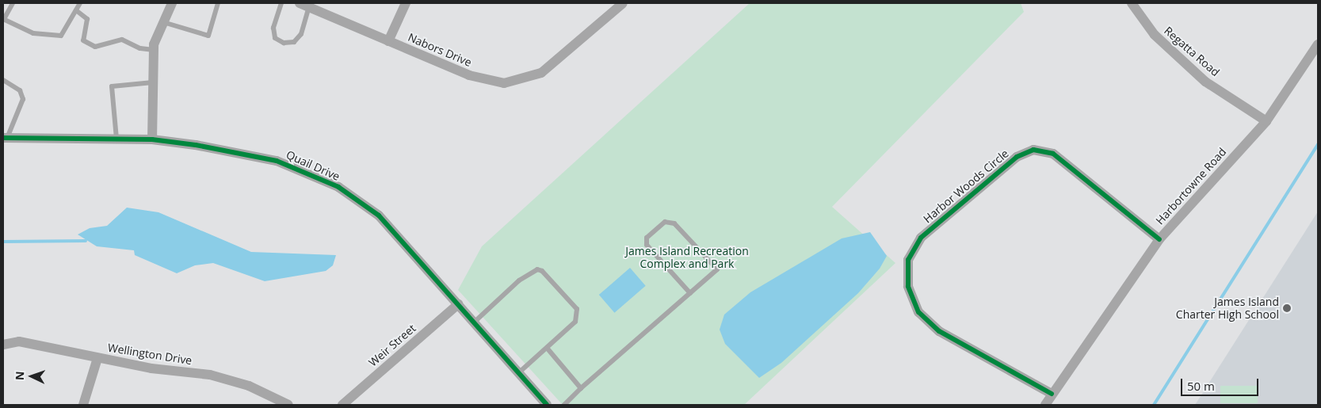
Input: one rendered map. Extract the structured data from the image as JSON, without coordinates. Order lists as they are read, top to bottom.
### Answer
{
  "streets": {
    "street": [
      "Nabors Drive",
      "Regatta Road",
      "Quail Drive",
      "Harbor Woods Circle",
      "Harbortowne Road",
      "Weir Street",
      "Wellington Drive"
    ]
  },
  "crossings": [
    ["Regatta Road", "Harbortowne Road"],
    ["Quail Drive", "Weir Street"],
    ["Harbor Woods Circle", "Harbortowne Road"]
  ],
  "parks": ["James Island Recreation Complex and Park"],
  "places": ["James Island Charter High School"],
  "scale_bar": "50 m",
  "north": "left"
}
